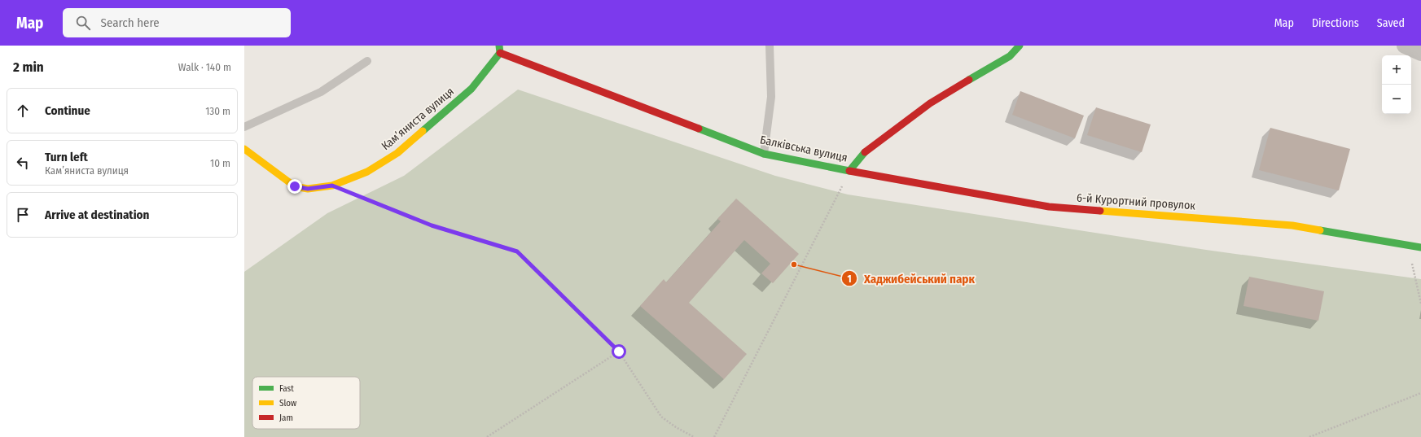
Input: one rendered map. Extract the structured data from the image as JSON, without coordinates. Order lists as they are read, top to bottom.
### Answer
{
  "streets": {
    "street": ["Камʼяниста вулиця", "Балківська вулиця", "6-й Курортний провулок"]
  },
  "crossings": [
    ["Камʼяниста вулиця", "Балківська вулиця"],
    ["Балківська вулиця", "6-й Курортний провулок"]
  ],
  "places": ["Хаджибейський парк"],
  "legend": ["Fast", "Slow", "Jam"],
  "page": {
    "header": "Map",
    "search": "Search here",
    "nav": ["Map", "Directions", "Saved"],
    "heading": ["2 min", "Walk · 140 m"],
    "map_buttons": ["+", "−"],
    "list": [
      ["Continue", "130 m"],
      ["Turn left", "Камʼяниста вулиця", "10 m"],
      "Arrive at destination"
    ]
  }
}
